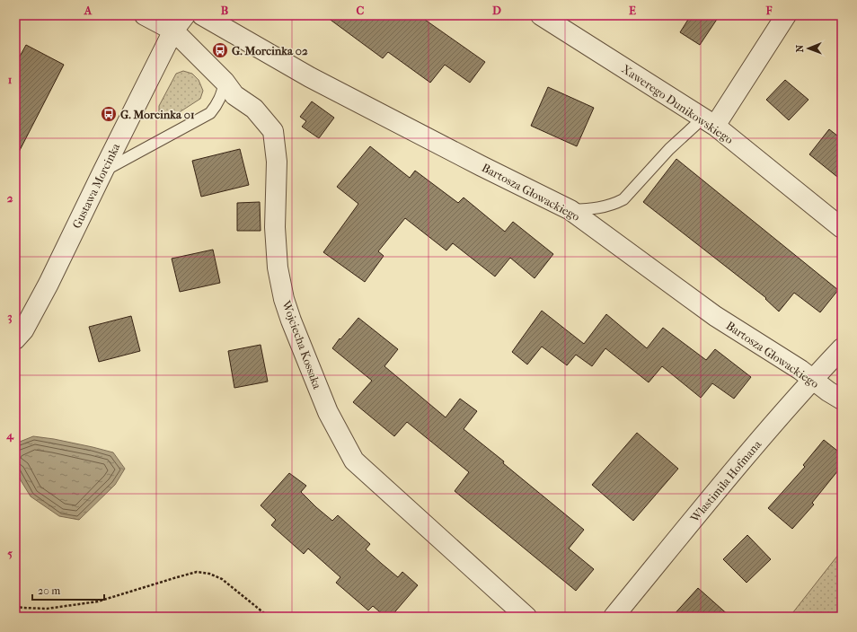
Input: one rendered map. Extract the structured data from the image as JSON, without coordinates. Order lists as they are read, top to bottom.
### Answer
{
  "streets": {
    "street": [
      "Xawerego Dunikowskiego",
      "Gustawa Morcinka",
      "Bartosza Głowackiego",
      "Wojciecha Kossaka",
      "Wlastimila Hofmana"
    ]
  },
  "crossings": [
    ["Gustawa Morcinka", "Wojciecha Kossaka"],
    ["Bartosza Głowackiego", "Wlastimila Hofmana"]
  ],
  "places": {
    "bus stop": ["G. Morcinka 02", "G. Morcinka 01"]
  },
  "scale_bar": "20 m",
  "north": "left",
  "grid": {
    "columns": [
      "A",
      "B",
      "C",
      "D",
      "E",
      "F"
    ],
    "rows": [
      "1",
      "2",
      "3",
      "4",
      "5"
    ]
  }
}
